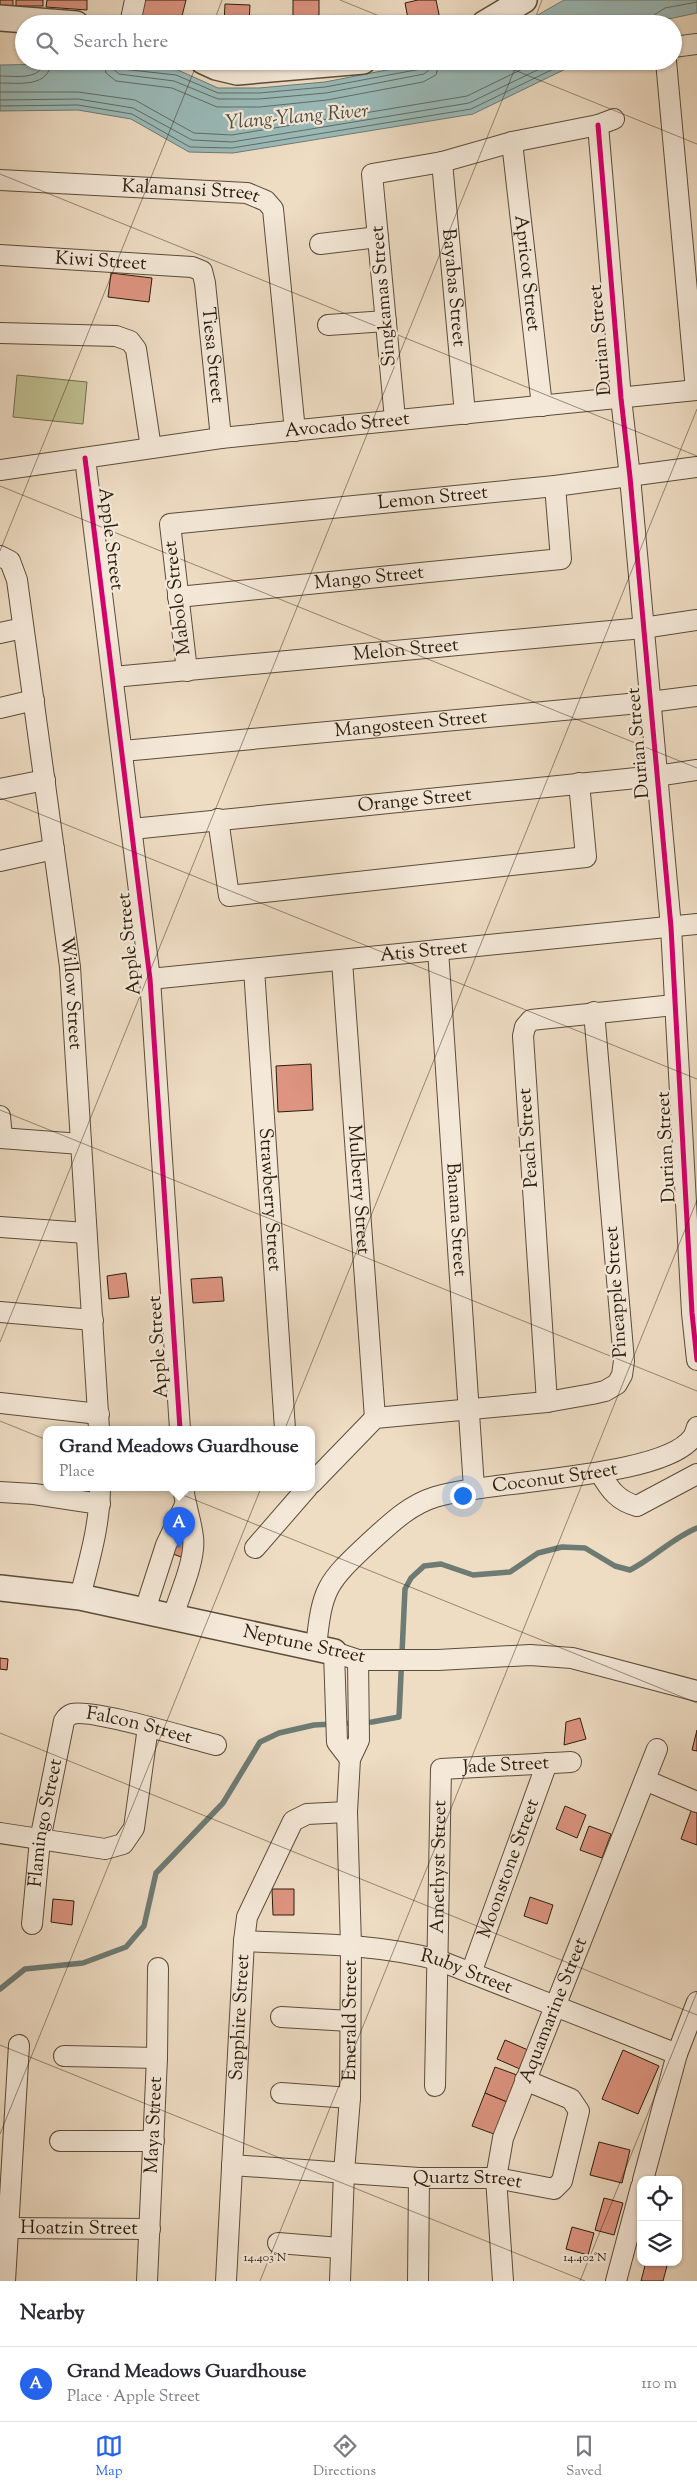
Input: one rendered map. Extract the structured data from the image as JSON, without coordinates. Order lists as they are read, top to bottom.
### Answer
{
  "streets": {
    "street": [
      "Kalamansi Street",
      "Kiwi Street",
      "Apricot Street",
      "Bayabas Street",
      "Singkamas Street",
      "Durian Street",
      "Tiesa Street",
      "Avocado Street",
      "Lemon Street",
      "Apple Street",
      "Mango Street",
      "Mabolo Street",
      "Melon Street",
      "Mangosteen Street",
      "Orange Street",
      "Atis Street",
      "Willow Street",
      "Peach Street",
      "Mulberry Street",
      "Strawberry Street",
      "Banana Street",
      "Pineapple Street",
      "Coconut Street",
      "Neptune Street",
      "Falcon Street",
      "Jade Street",
      "Flamingo Street",
      "Amethyst Street",
      "Moonstone Street",
      "Ruby Street",
      "Aquamarine Street",
      "Sapphire Street",
      "Emerald Street",
      "Maya Street",
      "Quartz Street",
      "Hoatzin Street"
    ]
  },
  "crossings": [
    ["Kalamansi Street", "Avocado Street"],
    ["Kiwi Street", "Tiesa Street"],
    ["Apricot Street", "Durian Street"],
    ["Apricot Street", "Avocado Street"],
    ["Bayabas Street", "Durian Street"],
    ["Bayabas Street", "Avocado Street"],
    ["Singkamas Street", "Durian Street"],
    ["Singkamas Street", "Avocado Street"],
    ["Durian Street", "Avocado Street"],
    ["Durian Street", "Lemon Street"],
    ["Durian Street", "Melon Street"],
    ["Durian Street", "Mangosteen Street"],
    ["Durian Street", "Orange Street"],
    ["Durian Street", "Atis Street"],
    ["Durian Street", "Peach Street"],
    ["Tiesa Street", "Avocado Street"],
    ["Avocado Street", "Apple Street"],
    ["Lemon Street", "Mango Street"],
    ["Lemon Street", "Mabolo Street"],
    ["Apple Street", "Melon Street"],
    ["Apple Street", "Mangosteen Street"],
    ["Apple Street", "Orange Street"],
    ["Apple Street", "Atis Street"],
    ["Mango Street", "Mabolo Street"],
    ["Mabolo Street", "Melon Street"],
    ["Atis Street", "Mulberry Street"],
    ["Atis Street", "Strawberry Street"],
    ["Atis Street", "Banana Street"],
    ["Peach Street", "Pineapple Street"],
    ["Mulberry Street", "Pineapple Street"],
    ["Banana Street", "Pineapple Street"],
    ["Banana Street", "Coconut Street"],
    ["Coconut Street", "Neptune Street"],
    ["Neptune Street", "Emerald Street"],
    ["Falcon Street", "Flamingo Street"],
    ["Jade Street", "Amethyst Street"],
    ["Jade Street", "Moonstone Street"],
    ["Amethyst Street", "Ruby Street"],
    ["Moonstone Street", "Ruby Street"],
    ["Ruby Street", "Aquamarine Street"],
    ["Ruby Street", "Sapphire Street"],
    ["Ruby Street", "Emerald Street"],
    ["Aquamarine Street", "Quartz Street"],
    ["Sapphire Street", "Emerald Street"],
    ["Sapphire Street", "Quartz Street"],
    ["Emerald Street", "Quartz Street"],
    ["Maya Street", "Hoatzin Street"]
  ],
  "water": ["Ylang-Ylang River"],
  "page": {
    "search": "Search here",
    "popup": ["Grand Meadows Guardhouse", "Place"],
    "pins": "A",
    "heading": "Nearby",
    "list": [
      {
        "mark": "A",
        "name": "Grand Meadows Guardhouse",
        "note": "Place · Apple Street",
        "value": "110 m"
      }
    ],
    "nav": ["Map", "Directions", "Saved"]
  },
  "coordinates": ["14.403°N", "14.402°N"]
}
